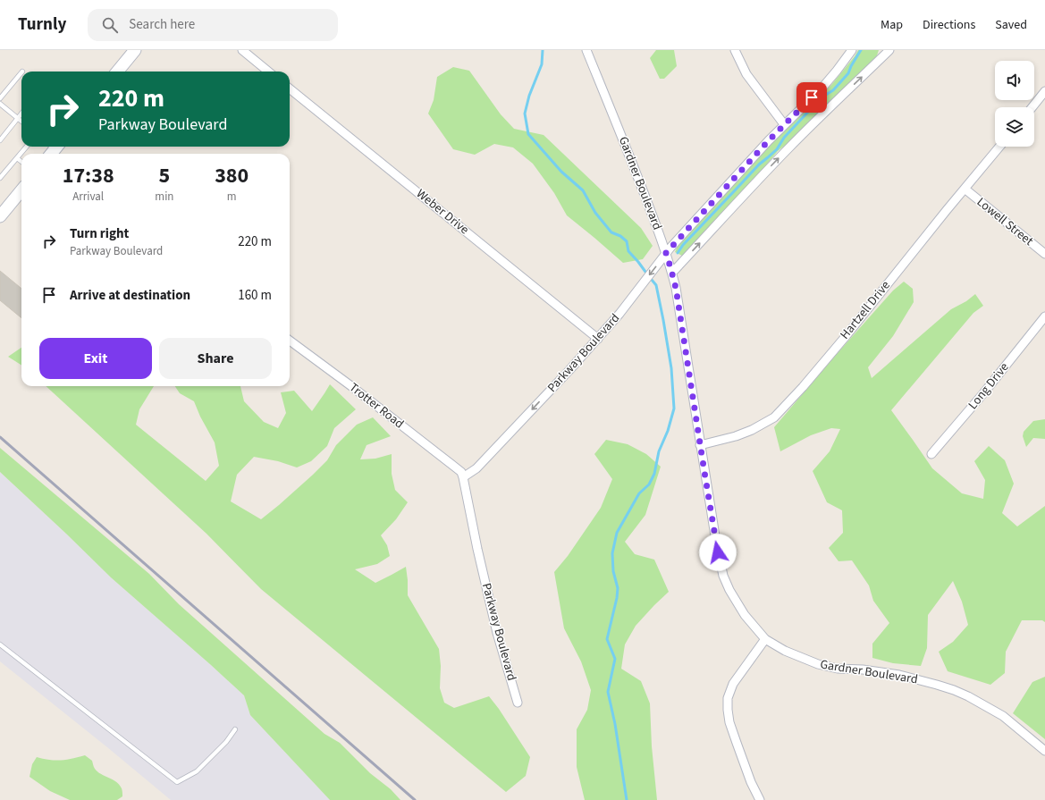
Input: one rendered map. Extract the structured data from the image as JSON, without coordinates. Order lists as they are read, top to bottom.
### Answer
{
  "streets": {
    "street": [
      "Gardner Boulevard",
      "Weber Drive",
      "Lowell Street",
      "Hartzell Drive",
      "Parkway Boulevard",
      "Long Drive",
      "Trotter Road"
    ]
  },
  "crossings": [
    ["Gardner Boulevard", "Hartzell Drive"],
    ["Gardner Boulevard", "Parkway Boulevard"],
    ["Weber Drive", "Parkway Boulevard"],
    ["Lowell Street", "Hartzell Drive"],
    ["Parkway Boulevard", "Trotter Road"]
  ],
  "one_way": ["Parkway Boulevard"],
  "page": {
    "header": "Turnly",
    "search": "Search here",
    "nav": ["Map", "Directions", "Saved"],
    "turn": ["220 m", "Parkway Boulevard"],
    "eta": [
      "17:38",
      "Arrival",
      "5",
      "min",
      "380",
      "m"
    ],
    "list": [
      {
        "name": "Turn right",
        "note": "Parkway Boulevard",
        "value": "220 m"
      },
      {
        "name": "Arrive at destination",
        "value": "160 m"
      }
    ],
    "buttons": ["Exit", "Share"]
  }
}
